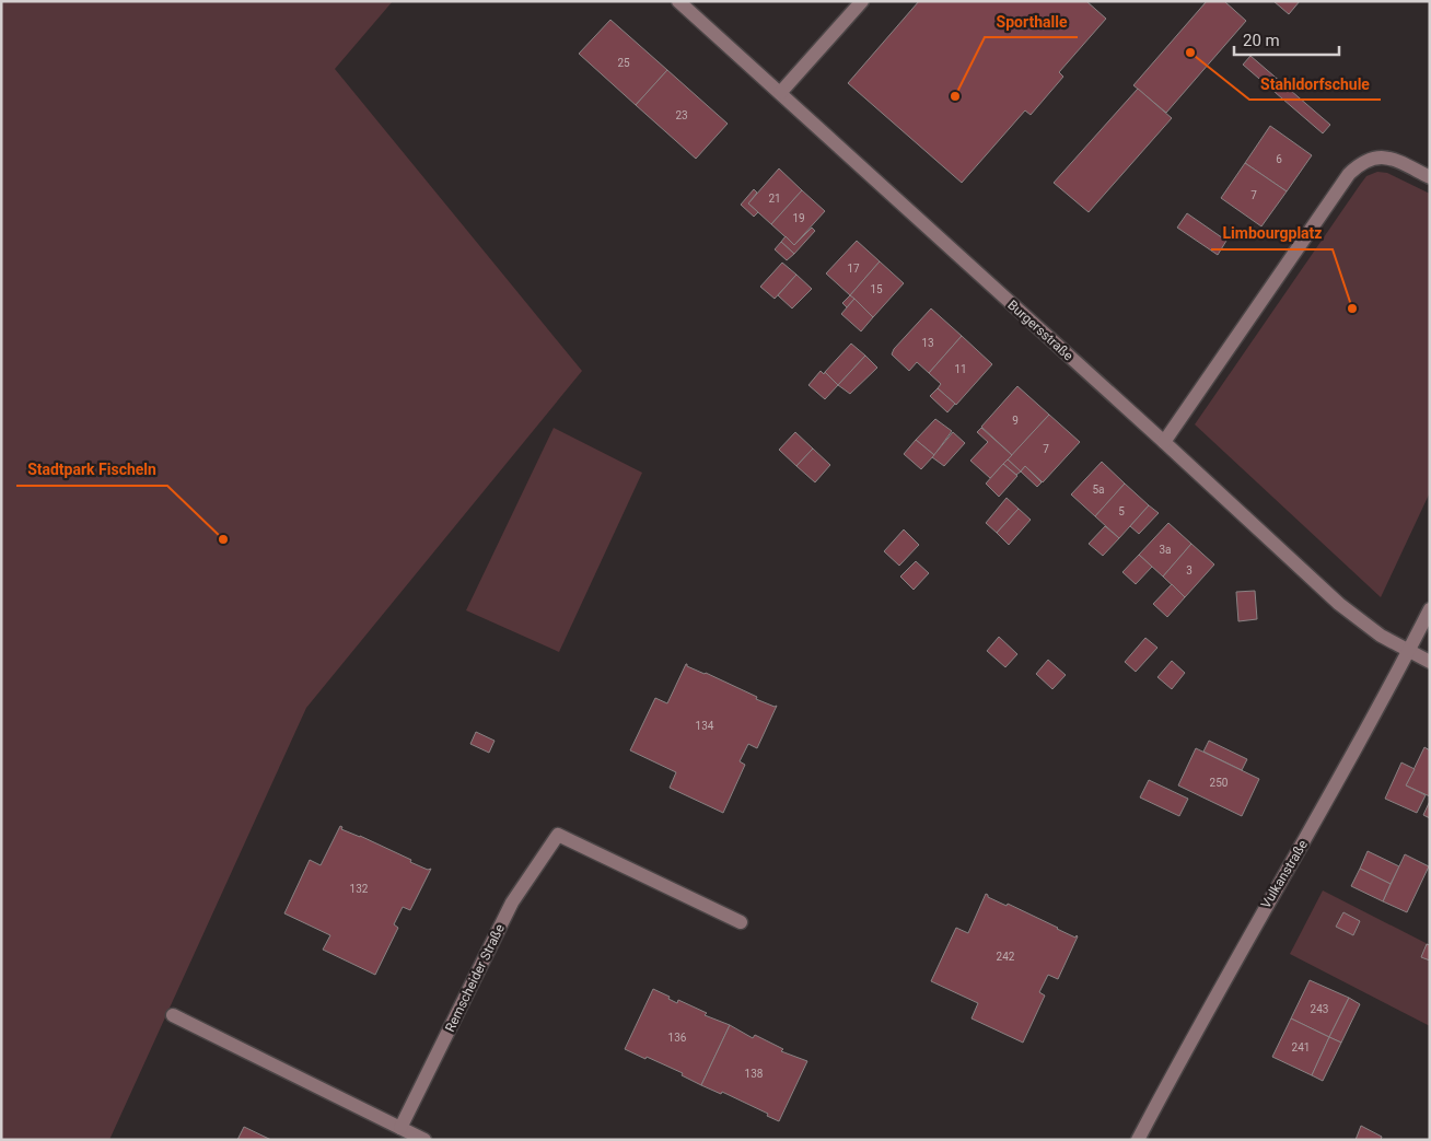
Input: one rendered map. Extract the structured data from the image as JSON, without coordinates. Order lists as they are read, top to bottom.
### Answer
{
  "streets": {
    "street": ["Burgersstraße", "Vulkanstraße", "Remscheider Straße"]
  },
  "crossings": [
    ["Burgersstraße", "Vulkanstraße"]
  ],
  "places": [
    "Stahldorfschule",
    "Sporthalle",
    "Limbourgplatz",
    "Stadtpark Fischeln"
  ],
  "house_numbers": [
    "25",
    "23",
    "6",
    "7",
    "21",
    "19",
    "17",
    "15",
    "13",
    "11",
    "9",
    "7",
    "5a",
    "5",
    "3a",
    "3",
    "134",
    "250",
    "132",
    "242",
    "243",
    "136",
    "241",
    "138"
  ],
  "scale_bar": "20 m"
}
